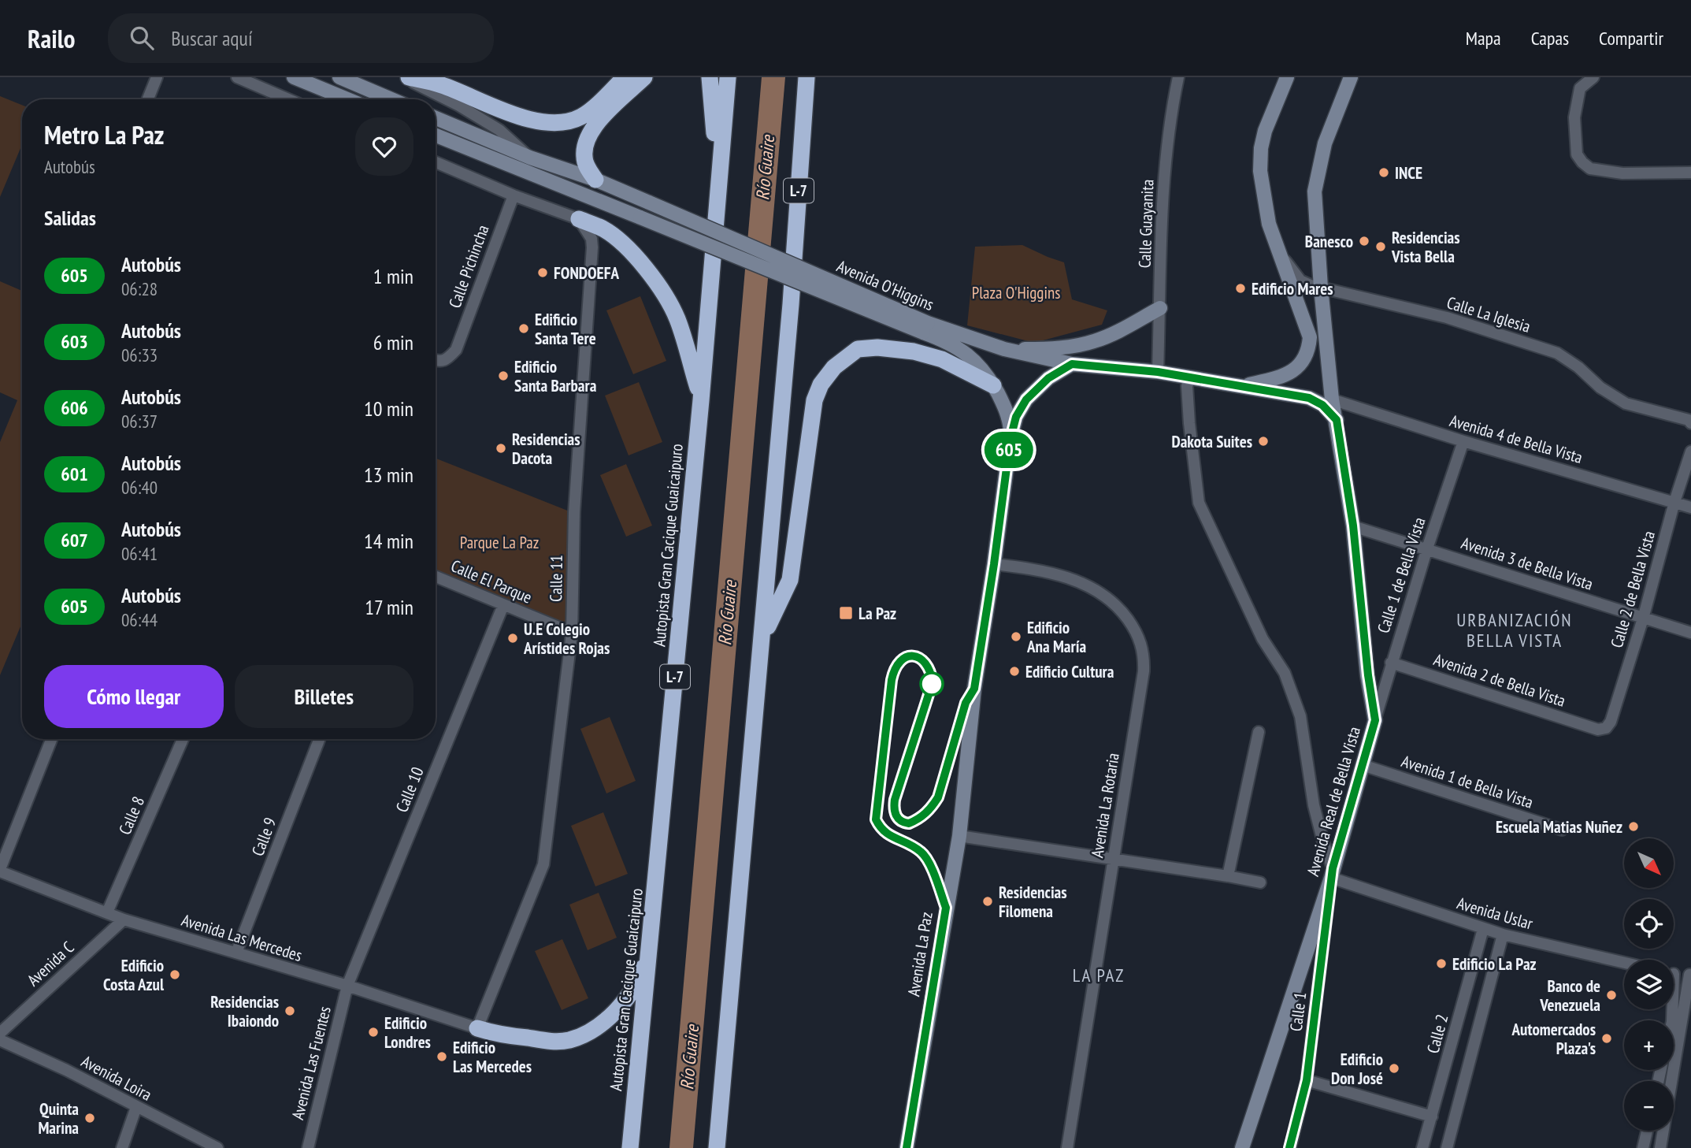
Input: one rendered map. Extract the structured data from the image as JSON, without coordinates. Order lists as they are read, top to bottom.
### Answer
{
  "streets": {
    "highway": ["L-7", "Autopista Gran Cacique Guaicaipuro"],
    "main road": ["Avenida O'Higgins", "Avenida Real de Bella Vista", "Avenida La Paz"],
    "street": [
      "Calle Guayanita",
      "Calle Pichincha",
      "Calle La Iglesia",
      "Avenida 4 de Bella Vista",
      "Avenida 3 de Bella Vista",
      "Calle 1 de Bella Vista",
      "Calle 11",
      "Calle El Parque",
      "Calle 2 de Bella Vista",
      "Avenida 2 de Bella Vista",
      "Avenida 1 de Bella Vista",
      "Calle 10",
      "Avenida La Rotaria",
      "Calle 8",
      "Calle 9",
      "Avenida Uslar",
      "Avenida Las Mercedes",
      "Avenida C",
      "Calle 1",
      "Calle 2",
      "Avenida Las Fuentes",
      "Avenida Loira"
    ]
  },
  "crossings": [
    ["Calle Guayanita", "Avenida O'Higgins"],
    ["Avenida O'Higgins", "Calle La Iglesia"],
    ["Avenida O'Higgins", "Avenida Real de Bella Vista"],
    ["Avenida O'Higgins", "Avenida La Paz"],
    ["Calle La Iglesia", "Avenida Real de Bella Vista"],
    ["Avenida 4 de Bella Vista", "Calle 1 de Bella Vista"],
    ["Avenida 4 de Bella Vista", "Calle 2 de Bella Vista"],
    ["Avenida 4 de Bella Vista", "Avenida Real de Bella Vista"],
    ["Avenida 3 de Bella Vista", "Calle 1 de Bella Vista"],
    ["Avenida 3 de Bella Vista", "Calle 2 de Bella Vista"],
    ["Avenida 3 de Bella Vista", "Avenida Real de Bella Vista"],
    ["Calle 1 de Bella Vista", "Avenida 2 de Bella Vista"],
    ["Calle 1 de Bella Vista", "Avenida Real de Bella Vista"],
    ["Calle 11", "Calle El Parque"],
    ["Calle 11", "Avenida Las Mercedes"],
    ["Calle El Parque", "Calle 10"],
    ["Calle 2 de Bella Vista", "Avenida 2 de Bella Vista"],
    ["Avenida 1 de Bella Vista", "Avenida Real de Bella Vista"],
    ["Calle 10", "Avenida Las Mercedes"],
    ["Calle 10", "Avenida Las Fuentes"],
    ["Avenida Real de Bella Vista", "Avenida Uslar"],
    ["Avenida Real de Bella Vista", "Calle 1"],
    ["Avenida La Rotaria", "Avenida La Paz"],
    ["Calle 8", "Avenida Las Mercedes"],
    ["Calle 9", "Avenida Las Mercedes"],
    ["Avenida Uslar", "Calle 1"],
    ["Avenida Uslar", "Calle 2"],
    ["Avenida Las Mercedes", "Avenida C"],
    ["Avenida Las Mercedes", "Avenida Las Fuentes"]
  ],
  "districts": ["URBANIZACIÓN BELLA VISTA", "LA PAZ"],
  "water": ["Río Guaire"],
  "parks": ["Plaza O'Higgins", "Parque La Paz"],
  "places": {
    "other": [
      "INCE",
      "Banesco",
      "Residencias Vista Bella",
      "FONDOEFA",
      "Edificio Mares",
      "Edificio Santa Tere",
      "Edificio Santa Barbara",
      "Dakota Suites",
      "Residencias Dacota",
      "Edificio Ana María",
      "U.E Colegio Arístides Rojas",
      "Edificio Cultura",
      "Escuela Matias Nuñez",
      "Residencias Filomena",
      "Edificio La Paz",
      "Edificio Costa Azul",
      "Banco de Venezuela",
      "Residencias Ibaiondo",
      "Edificio Londres",
      "Automercados Plaza's",
      "Edificio Las Mercedes",
      "Edificio Don José",
      "Quinta Marina"
    ],
    "transit": ["La Paz"]
  },
  "lines": ["bus line 605"],
  "north": "bottom right",
  "page": {
    "header": "Railo",
    "search": "Buscar aquí",
    "nav": ["Mapa", "Capas", "Compartir"],
    "on_map": "605",
    "heading": [
      ["Metro La Paz", "Autobús"],
      "Salidas"
    ],
    "list": [
      {
        "mark": "605",
        "name": "Autobús",
        "note": "06:28",
        "value": "1 min"
      },
      {
        "mark": "603",
        "name": "Autobús",
        "note": "06:33",
        "value": "6 min"
      },
      {
        "mark": "606",
        "name": "Autobús",
        "note": "06:37",
        "value": "10 min"
      },
      {
        "mark": "601",
        "name": "Autobús",
        "note": "06:40",
        "value": "13 min"
      },
      {
        "mark": "607",
        "name": "Autobús",
        "note": "06:41",
        "value": "14 min"
      },
      {
        "mark": "605",
        "name": "Autobús",
        "note": "06:44",
        "value": "17 min"
      }
    ],
    "buttons": ["Cómo llegar", "Billetes"],
    "map_buttons": ["+", "−"]
  }
}
